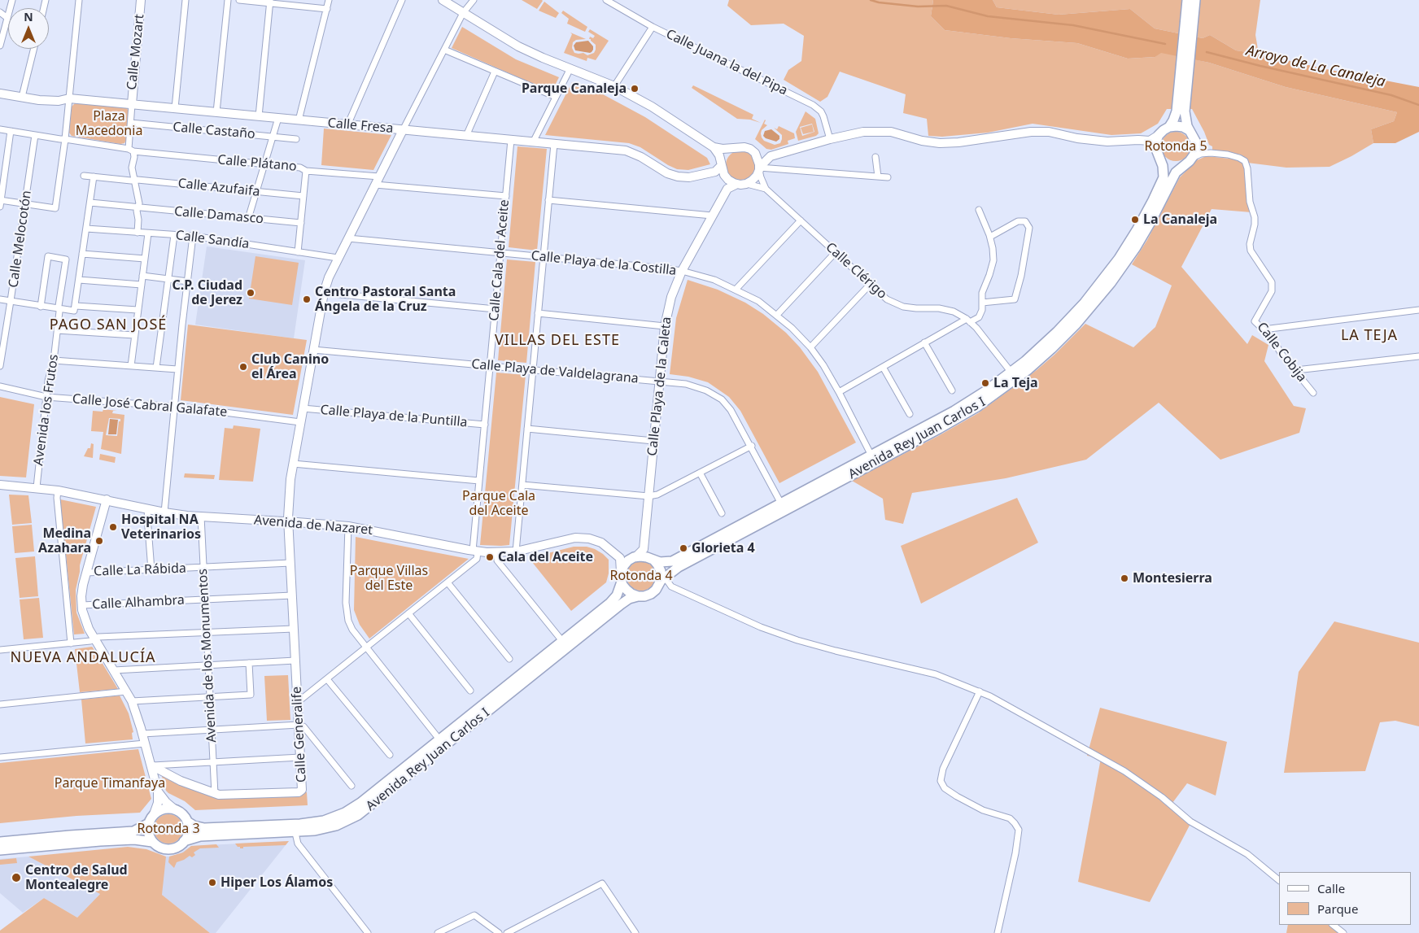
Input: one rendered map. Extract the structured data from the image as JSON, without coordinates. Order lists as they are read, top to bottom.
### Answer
{
  "streets": {
    "main road": ["Avenida Rey Juan Carlos I"],
    "street": [
      "Calle Mozart",
      "Calle Juana la del Pipa",
      "Calle Fresa",
      "Calle Castaño",
      "Calle Plátano",
      "Calle Azufaifa",
      "Calle Damasco",
      "Calle Melocotón",
      "Calle Sandía",
      "Calle Cala del Aceite",
      "Calle Playa de la Costilla",
      "Calle Clérigo",
      "Calle Cobija",
      "Calle Playa de Valdelagrana",
      "Calle Playa de la Caleta",
      "Calle José Cabral Galafate",
      "Avenida los Frutos",
      "Calle Playa de la Puntilla",
      "Avenida de Nazaret",
      "Calle La Rábida",
      "Calle Alhambra",
      "Avenida de los Monumentos",
      "Calle Generalife"
    ]
  },
  "crossings": [
    ["Calle Mozart", "Calle Fresa"],
    ["Calle Fresa", "Calle Cala del Aceite"],
    ["Calle Fresa", "Calle Clérigo"],
    ["Calle Fresa", "Calle Generalife"],
    ["Calle Plátano", "Calle Melocotón"],
    ["Calle Plátano", "Calle Cala del Aceite"],
    ["Calle Plátano", "Calle Generalife"],
    ["Calle Sandía", "Calle Generalife"],
    ["Calle Cala del Aceite", "Calle Playa de la Costilla"],
    ["Calle Cala del Aceite", "Calle Playa de Valdelagrana"],
    ["Calle Cala del Aceite", "Calle Playa de la Puntilla"],
    ["Calle Cala del Aceite", "Avenida de Nazaret"],
    ["Calle Playa de la Costilla", "Calle Playa de la Caleta"],
    ["Calle Playa de la Costilla", "Avenida Rey Juan Carlos I"],
    ["Calle Playa de la Costilla", "Calle Generalife"],
    ["Calle Clérigo", "Avenida Rey Juan Carlos I"],
    ["Calle Cobija", "Avenida Rey Juan Carlos I"],
    ["Calle Playa de Valdelagrana", "Calle Playa de la Caleta"],
    ["Calle Playa de Valdelagrana", "Avenida Rey Juan Carlos I"],
    ["Calle Playa de Valdelagrana", "Calle Generalife"],
    ["Calle José Cabral Galafate", "Avenida los Frutos"],
    ["Calle José Cabral Galafate", "Calle Generalife"],
    ["Avenida los Frutos", "Avenida de Nazaret"],
    ["Calle Playa de la Puntilla", "Calle Generalife"],
    ["Avenida de Nazaret", "Avenida de los Monumentos"],
    ["Avenida de Nazaret", "Calle Generalife"],
    ["Calle La Rábida", "Avenida de los Monumentos"],
    ["Calle La Rábida", "Calle Generalife"],
    ["Calle Alhambra", "Avenida de los Monumentos"],
    ["Calle Alhambra", "Calle Generalife"],
    ["Avenida de los Monumentos", "Calle Generalife"]
  ],
  "districts": [
    "PAGO SAN JOSÉ",
    "LA TEJA",
    "VILLAS DEL ESTE",
    "NUEVA ANDALUCÍA"
  ],
  "water": ["Arroyo de La Canaleja"],
  "parks": [
    "Plaza Macedonia",
    "Rotonda 5",
    "Parque Cala del Aceite",
    "Parque Villas del Este",
    "Rotonda 4",
    "Parque Timanfaya",
    "Rotonda 3"
  ],
  "places": [
    "Parque Canaleja",
    "La Canaleja",
    "C.P. Ciudad de Jerez",
    "Centro Pastoral Santa Ángela de la Cruz",
    "Club Canino el Área",
    "La Teja",
    "Hospital NA Veterinarios",
    "Medina Azahara",
    "Glorieta 4",
    "Cala del Aceite",
    "Montesierra",
    "Centro de Salud Montealegre",
    "Hiper Los Álamos"
  ],
  "legend": ["Calle", "Parque"],
  "north": "top"
}
